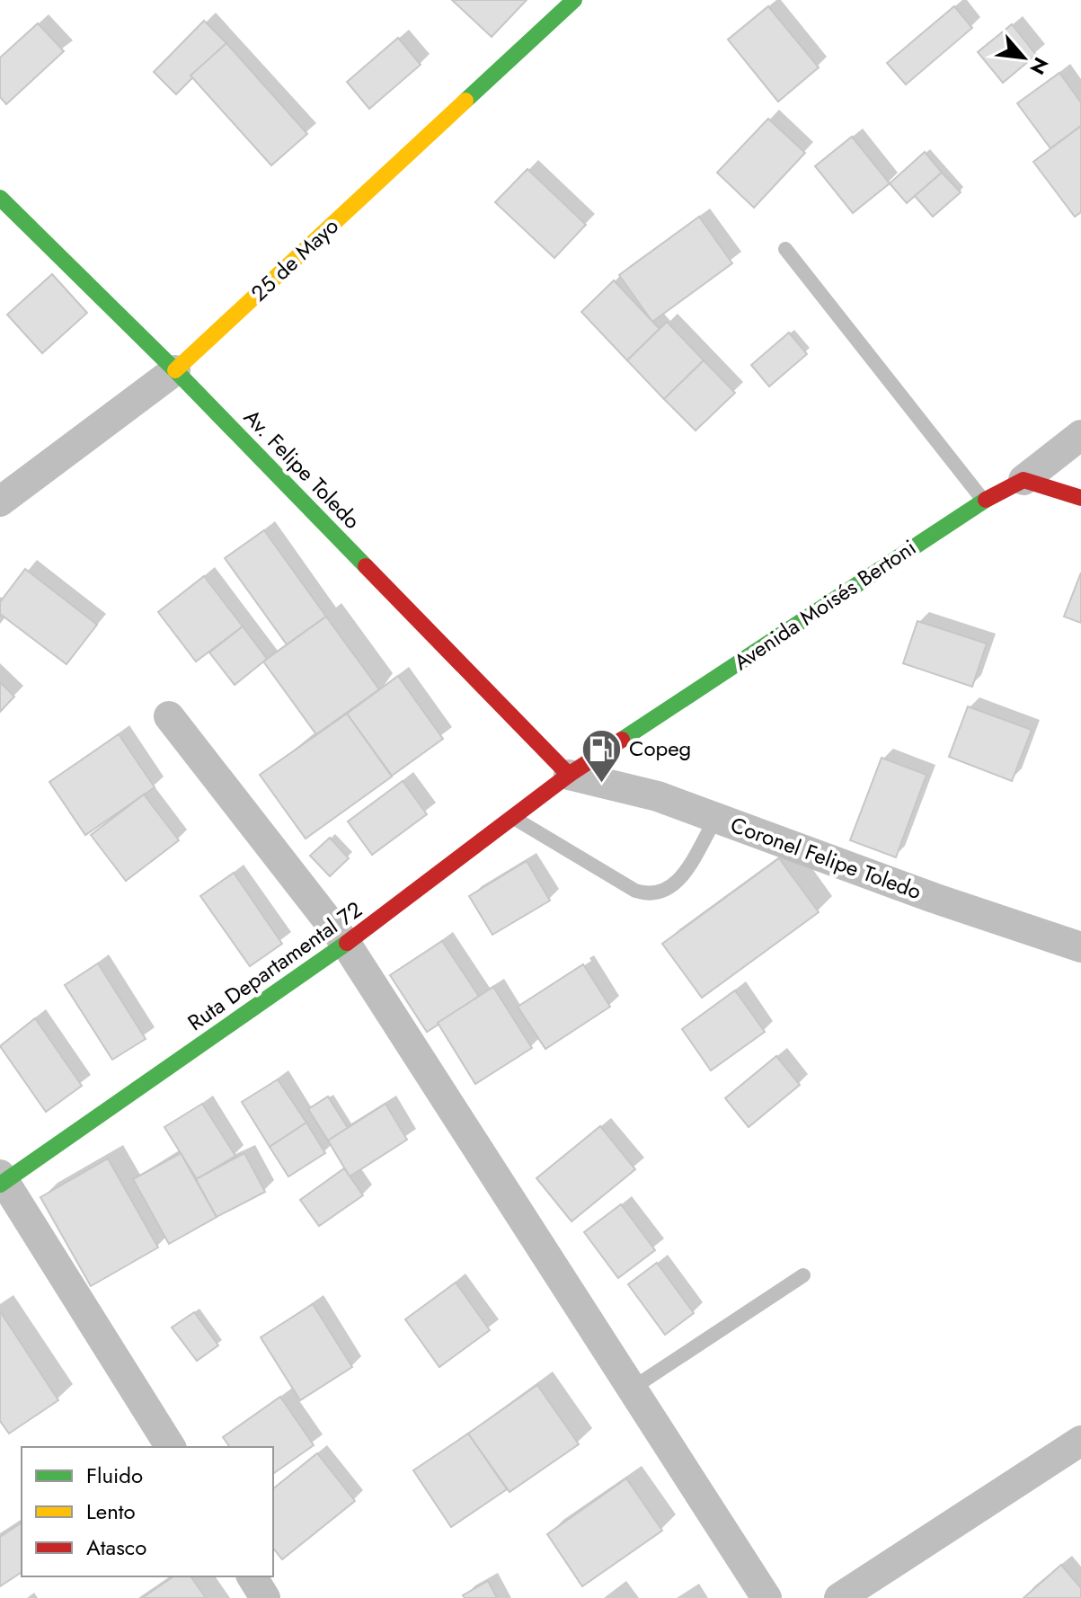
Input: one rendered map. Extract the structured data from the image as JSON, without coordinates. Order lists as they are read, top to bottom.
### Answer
{
  "streets": {
    "main road": [
      "25 de Mayo",
      "Av. Felipe Toledo",
      "Avenida Moisés Bertoni",
      "Ruta Departamental 72"
    ],
    "street": ["Coronel Felipe Toledo"]
  },
  "crossings": [
    ["25 de Mayo", "Av. Felipe Toledo"],
    ["Av. Felipe Toledo", "Avenida Moisés Bertoni"],
    ["Av. Felipe Toledo", "Coronel Felipe Toledo"],
    ["Av. Felipe Toledo", "Ruta Departamental 72"],
    ["Avenida Moisés Bertoni", "Coronel Felipe Toledo"],
    ["Avenida Moisés Bertoni", "Ruta Departamental 72"],
    ["Coronel Felipe Toledo", "Ruta Departamental 72"]
  ],
  "places": {
    "fuel station": ["Copeg"]
  },
  "legend": ["Fluido", "Lento", "Atasco"],
  "north": "bottom right"
}
